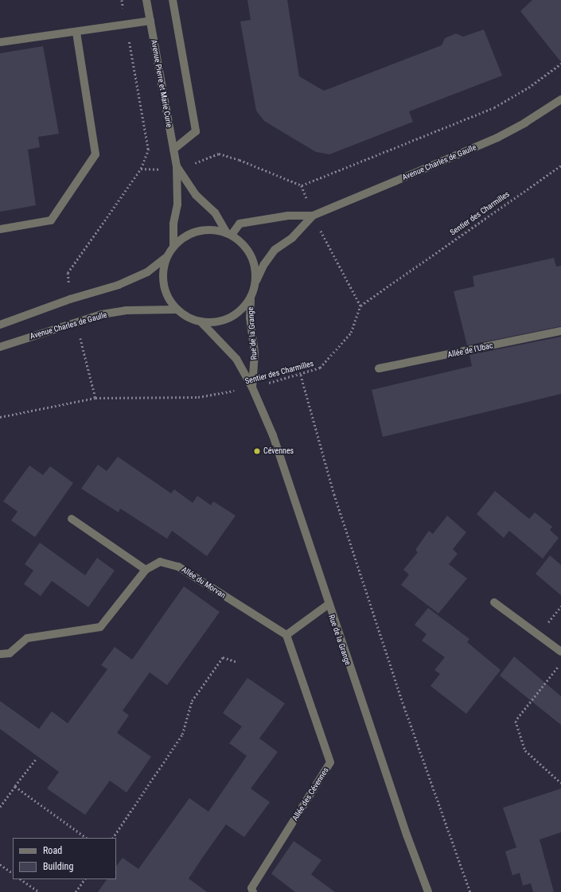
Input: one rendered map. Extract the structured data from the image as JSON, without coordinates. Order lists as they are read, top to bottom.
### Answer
{
  "streets": {
    "street": [
      "Avenue Pierre et Marie Curie",
      "Avenue Charles de Gaulle",
      "Rue de la Grange",
      "Allée de l'Ubac",
      "Allée du Morvan",
      "Allée des Cévennes"
    ],
    "path": ["Sentier des Charmilles"]
  },
  "crossings": [
    ["Avenue Pierre et Marie Curie", "Avenue Charles de Gaulle"],
    ["Avenue Pierre et Marie Curie", "Rue de la Grange"],
    ["Avenue Charles de Gaulle", "Rue de la Grange"],
    ["Sentier des Charmilles", "Rue de la Grange"],
    ["Allée du Morvan", "Allée des Cévennes"]
  ],
  "places": ["Cévennes"],
  "legend": ["Road", "Building"]
}
